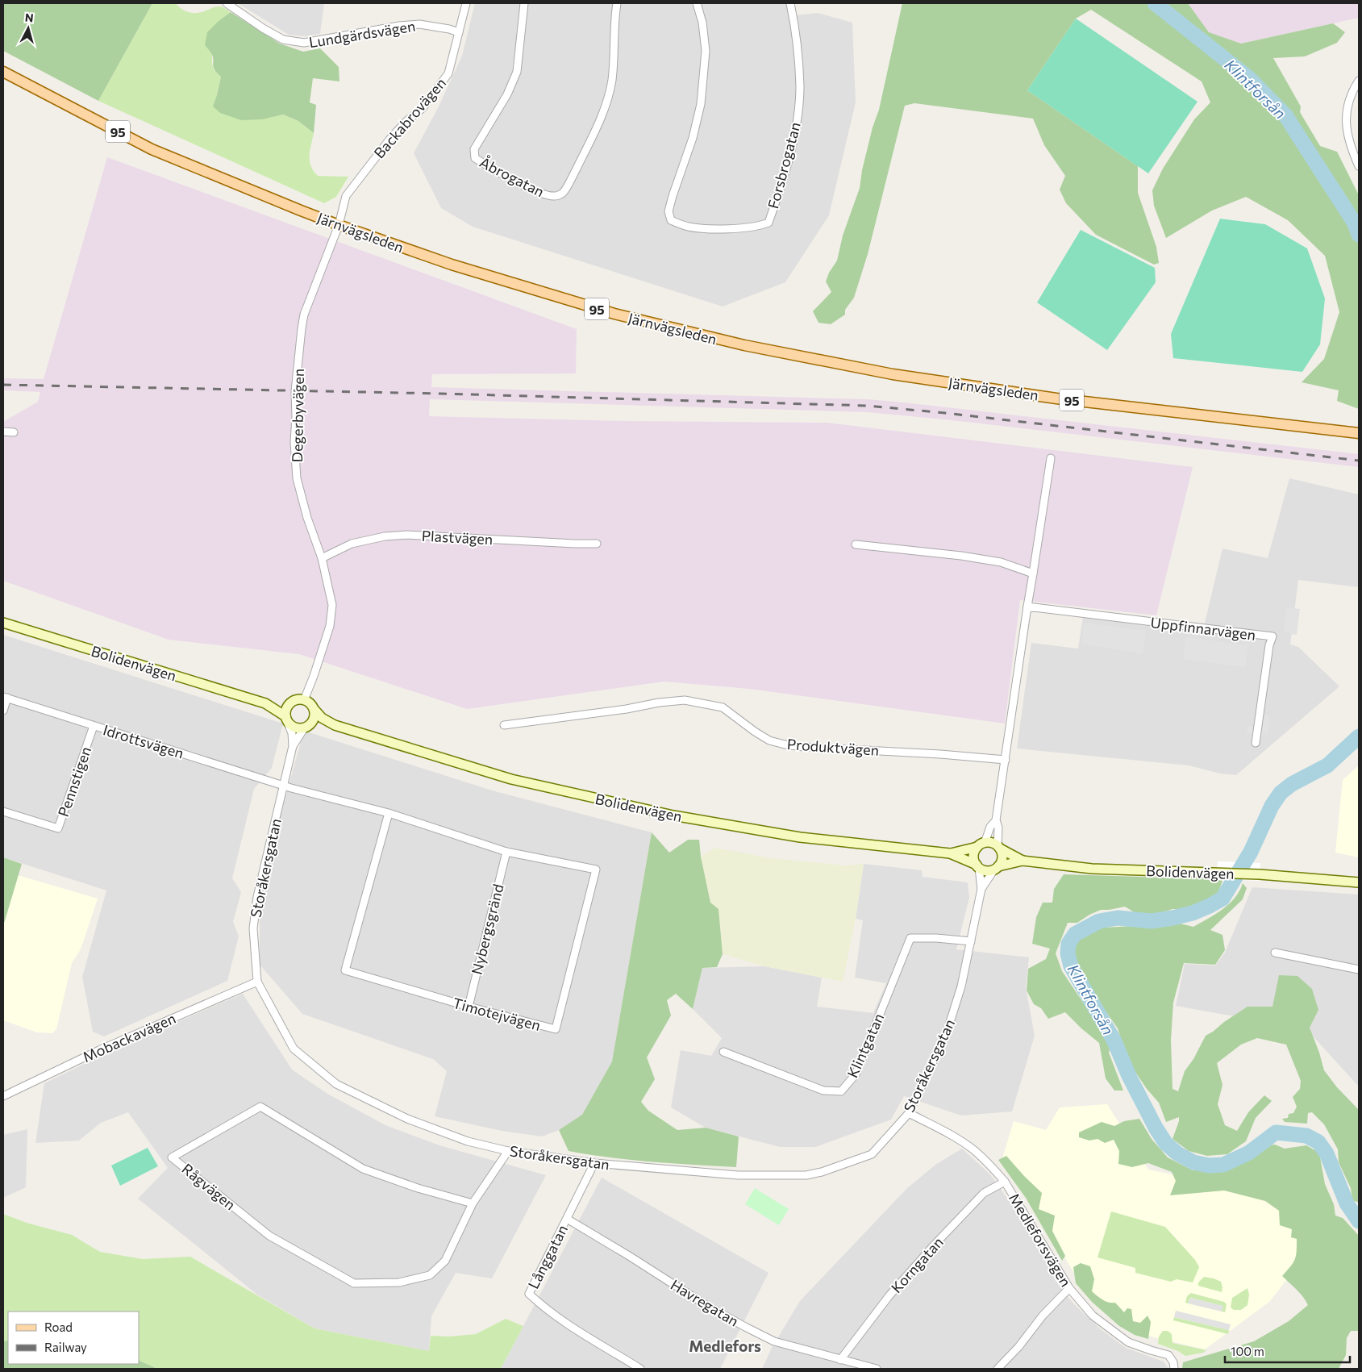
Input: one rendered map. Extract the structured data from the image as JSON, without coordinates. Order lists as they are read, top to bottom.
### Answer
{
  "streets": {
    "main road": ["95", "Järnvägsleden", "Bolidenvägen"],
    "street": [
      "Lundgärdsvägen",
      "Backabrovägen",
      "Forsbrogatan",
      "Åbrogatan",
      "Degerbyvägen",
      "Plastvägen",
      "Uppfinnarvägen",
      "Idrottsvägen",
      "Produktvägen",
      "Pennstigen",
      "Storåkersgatan",
      "Nybergsgränd",
      "Timotejvägen",
      "Mobackavägen",
      "Klintgatan",
      "Rågvägen",
      "Medleforsvägen",
      "Långgatan",
      "Korngatan",
      "Havregatan"
    ]
  },
  "crossings": [
    ["Lundgärdsvägen", "Backabrovägen"],
    ["Backabrovägen", "Järnvägsleden"],
    ["Backabrovägen", "Degerbyvägen"],
    ["Järnvägsleden", "Degerbyvägen"],
    ["Degerbyvägen", "Plastvägen"],
    ["Degerbyvägen", "Bolidenvägen"],
    ["Degerbyvägen", "Storåkersgatan"],
    ["Bolidenvägen", "Storåkersgatan"],
    ["Idrottsvägen", "Pennstigen"],
    ["Idrottsvägen", "Storåkersgatan"],
    ["Idrottsvägen", "Timotejvägen"],
    ["Storåkersgatan", "Timotejvägen"],
    ["Storåkersgatan", "Mobackavägen"],
    ["Storåkersgatan", "Klintgatan"],
    ["Storåkersgatan", "Rågvägen"],
    ["Storåkersgatan", "Medleforsvägen"],
    ["Storåkersgatan", "Långgatan"],
    ["Nybergsgränd", "Timotejvägen"],
    ["Medleforsvägen", "Korngatan"],
    ["Långgatan", "Havregatan"],
    ["Korngatan", "Havregatan"]
  ],
  "districts": ["Medlefors"],
  "water": ["Klintforsån"],
  "legend": ["Road", "Railway"],
  "scale_bar": "100 m",
  "north": "top"
}
